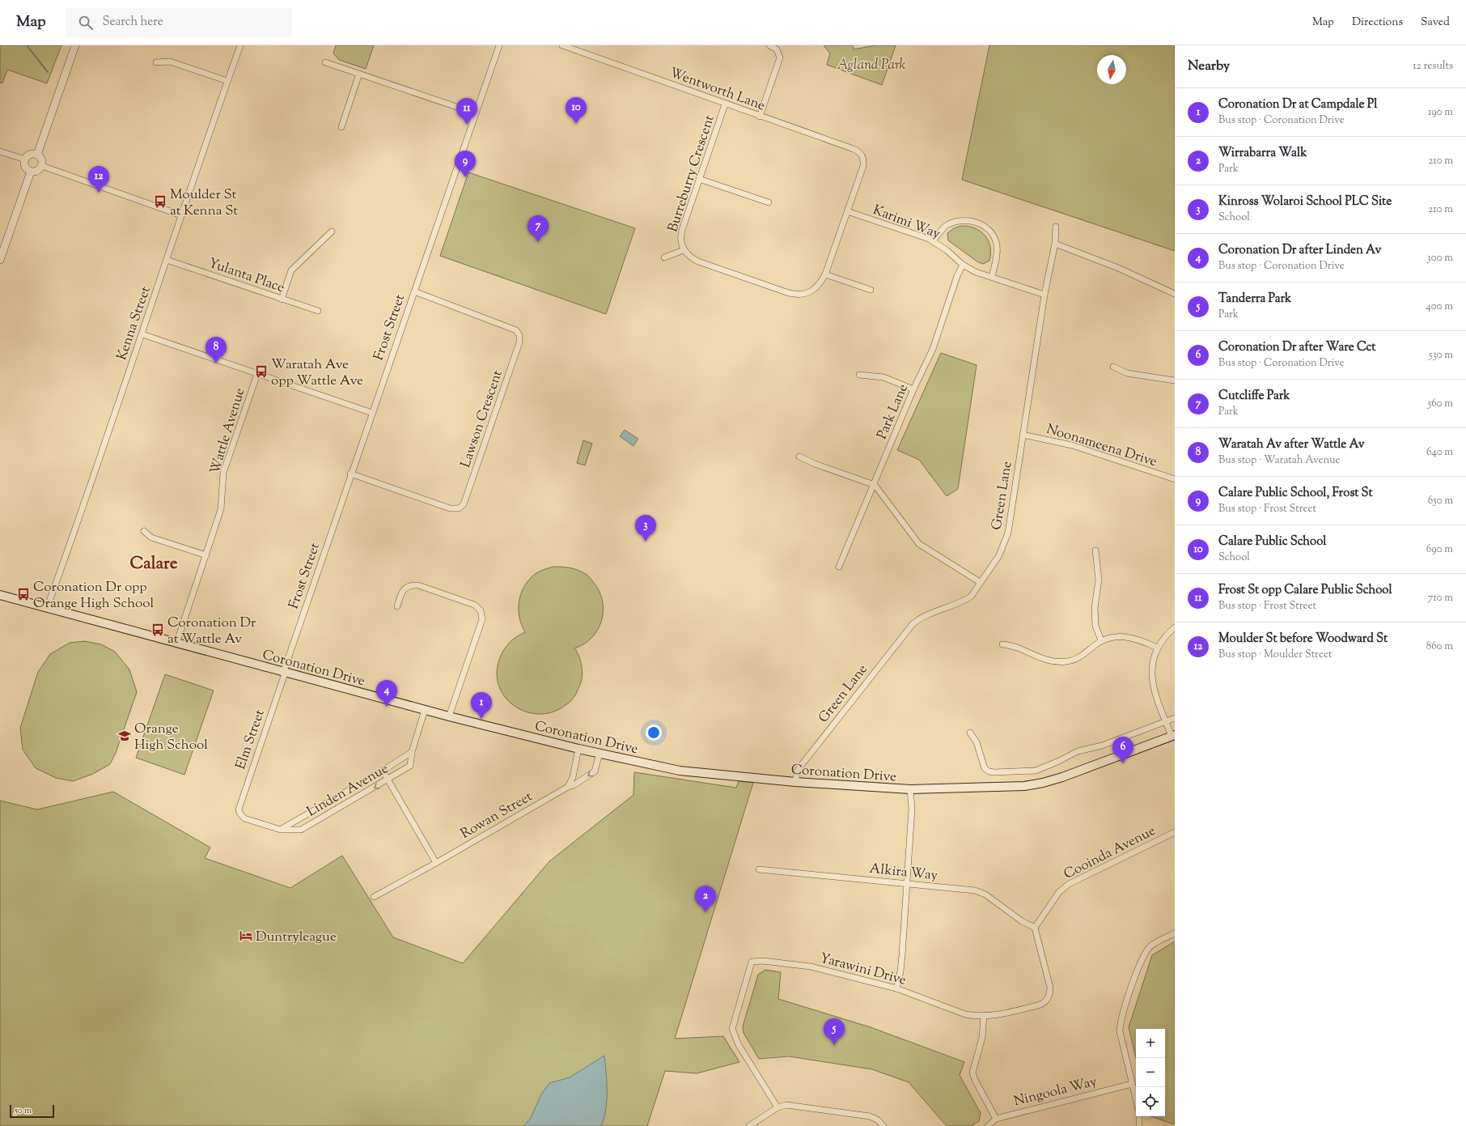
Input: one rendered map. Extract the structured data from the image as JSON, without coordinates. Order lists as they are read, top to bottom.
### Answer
{
  "streets": {
    "main road": ["Coronation Drive"],
    "street": [
      "Wentworth Lane",
      "Burreburry Crescent",
      "Karimi Way",
      "Yulanta Place",
      "Kenna Street",
      "Frost Street",
      "Park Lane",
      "Lawson Crescent",
      "Wattle Avenue",
      "Noonameena Drive",
      "Green Lane",
      "Elm Street",
      "Linden Avenue",
      "Rowan Street",
      "Cooinda Avenue",
      "Alkira Way",
      "Yarawini Drive",
      "Ningoola Way"
    ]
  },
  "crossings": [
    ["Wentworth Lane", "Burreburry Crescent"],
    ["Burreburry Crescent", "Karimi Way"],
    ["Karimi Way", "Park Lane"],
    ["Karimi Way", "Green Lane"],
    ["Yulanta Place", "Kenna Street"],
    ["Kenna Street", "Coronation Drive"],
    ["Frost Street", "Lawson Crescent"],
    ["Frost Street", "Coronation Drive"],
    ["Frost Street", "Elm Street"],
    ["Wattle Avenue", "Coronation Drive"],
    ["Noonameena Drive", "Green Lane"],
    ["Green Lane", "Coronation Drive"],
    ["Coronation Drive", "Elm Street"],
    ["Coronation Drive", "Linden Avenue"],
    ["Coronation Drive", "Rowan Street"],
    ["Elm Street", "Linden Avenue"],
    ["Cooinda Avenue", "Alkira Way"],
    ["Cooinda Avenue", "Yarawini Drive"],
    ["Alkira Way", "Yarawini Drive"]
  ],
  "districts": ["Calare"],
  "parks": ["Agland Park"],
  "places": {
    "bus stop": [
      "Moulder St at Kenna St",
      "Waratah Ave opp Wattle Ave",
      "Coronation Dr opp Orange High School",
      "Coronation Dr at Wattle Av"
    ],
    "school or university": ["Orange High School"],
    "hotel": ["Duntryleague"]
  },
  "scale_bar": "50 m",
  "north": "bottom",
  "page": {
    "header": "Map",
    "search": "Search here",
    "nav": ["Map", "Directions", "Saved"],
    "heading": ["Nearby", "12 results"],
    "list": [
      {
        "mark": "1",
        "name": "Coronation Dr at Campdale Pl",
        "note": "Bus stop · Coronation Drive",
        "value": "190 m"
      },
      {
        "mark": "2",
        "name": "Wirrabarra Walk",
        "note": "Park",
        "value": "210 m"
      },
      {
        "mark": "3",
        "name": "Kinross Wolaroi School PLC Site",
        "note": "School",
        "value": "210 m"
      },
      {
        "mark": "4",
        "name": "Coronation Dr after Linden Av",
        "note": "Bus stop · Coronation Drive",
        "value": "300 m"
      },
      {
        "mark": "5",
        "name": "Tanderra Park",
        "note": "Park",
        "value": "400 m"
      },
      {
        "mark": "6",
        "name": "Coronation Dr after Ware Cct",
        "note": "Bus stop · Coronation Drive",
        "value": "530 m"
      },
      {
        "mark": "7",
        "name": "Cutcliffe Park",
        "note": "Park",
        "value": "560 m"
      },
      {
        "mark": "8",
        "name": "Waratah Av after Wattle Av",
        "note": "Bus stop · Waratah Avenue",
        "value": "640 m"
      },
      {
        "mark": "9",
        "name": "Calare Public School, Frost St",
        "note": "Bus stop · Frost Street",
        "value": "650 m"
      },
      {
        "mark": "10",
        "name": "Calare Public School",
        "note": "School",
        "value": "690 m"
      },
      {
        "mark": "11",
        "name": "Frost St opp Calare Public School",
        "note": "Bus stop · Frost Street",
        "value": "710 m"
      },
      {
        "mark": "12",
        "name": "Moulder St before Woodward St",
        "note": "Bus stop · Moulder Street",
        "value": "860 m"
      }
    ],
    "pins": [
      "10",
      "11",
      "9",
      "12",
      "7",
      "8",
      "3",
      "4",
      "1",
      "6",
      "2",
      "5"
    ],
    "map_buttons": ["+", "−"],
    "scale": "50 m"
  }
}
